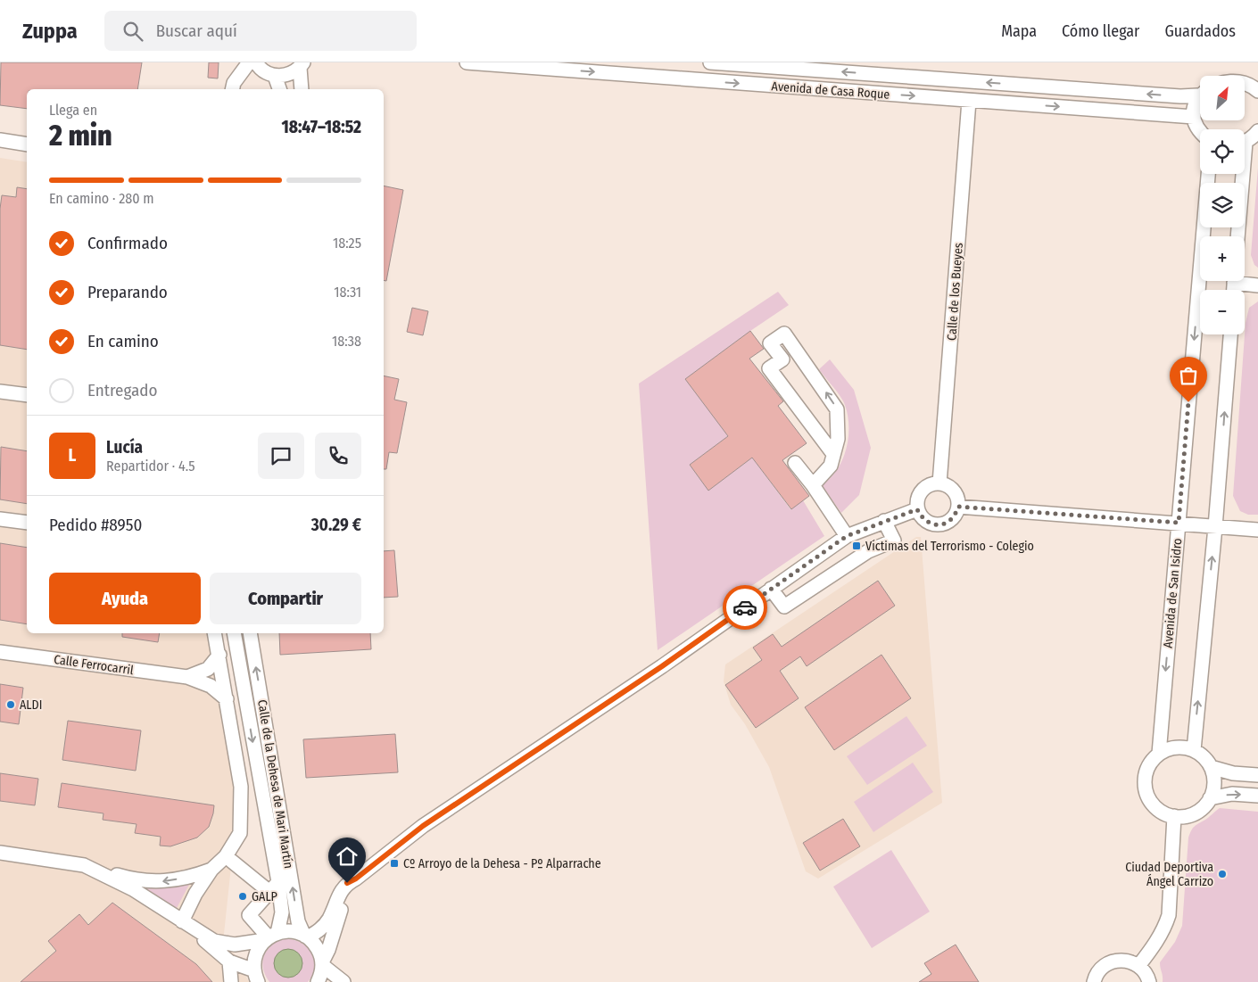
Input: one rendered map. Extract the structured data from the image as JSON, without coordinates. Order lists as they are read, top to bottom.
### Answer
{
  "streets": {
    "street": [
      "Avenida de Casa Roque",
      "Calle de los Bueyes",
      "Avenida de San Isidro",
      "Calle Ferrocarril",
      "Calle de la Dehesa de Mari Martín"
    ]
  },
  "crossings": [
    ["Avenida de Casa Roque", "Calle de los Bueyes"]
  ],
  "places": {
    "transit": ["Víctimas del Terrorismo - Colegio", "Cº Arroyo de la Dehesa - Pº Alparrache"],
    "other": ["ALDI", "Ciudad Deportiva Ángel Carrizo", "GALP"]
  },
  "north": "top right",
  "page": {
    "header": "Zuppa",
    "search": "Buscar aquí",
    "nav": ["Mapa", "Cómo llegar", "Guardados"],
    "map_buttons": ["+", "−"],
    "heading": ["2 min", "Llega en", "18:47–18:52"],
    "panel": [
      "Lucía",
      "Repartidor · 4.5",
      "Pedido #8950",
      "30.29 €"
    ],
    "bar": "En camino · 280 m",
    "list": [
      ["Confirmado", "18:25"],
      ["Preparando", "18:31"],
      ["En camino", "18:38"],
      "Entregado"
    ],
    "round": "L",
    "buttons": ["Ayuda", "Compartir"]
  }
}
